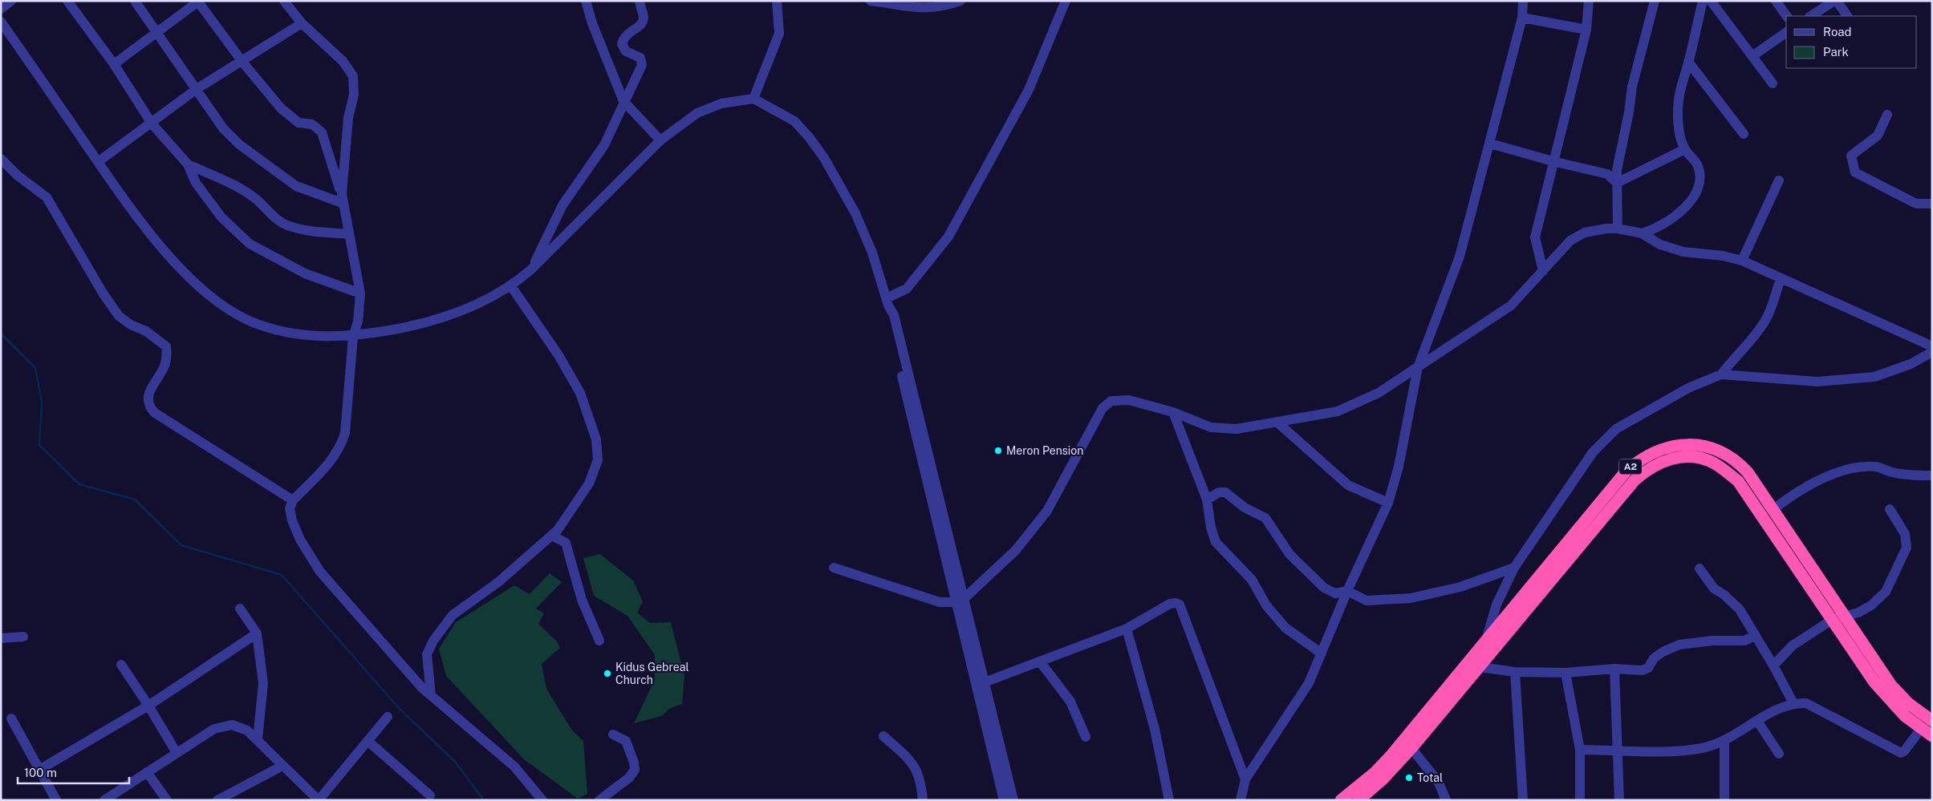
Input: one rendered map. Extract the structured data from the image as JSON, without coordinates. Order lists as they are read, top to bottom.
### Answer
{
  "streets": {
    "highway": ["A2"]
  },
  "places": ["Meron Pension", "Kidus Gebreal Church", "Total"],
  "legend": ["Road", "Park"],
  "scale_bar": "100 m"
}
